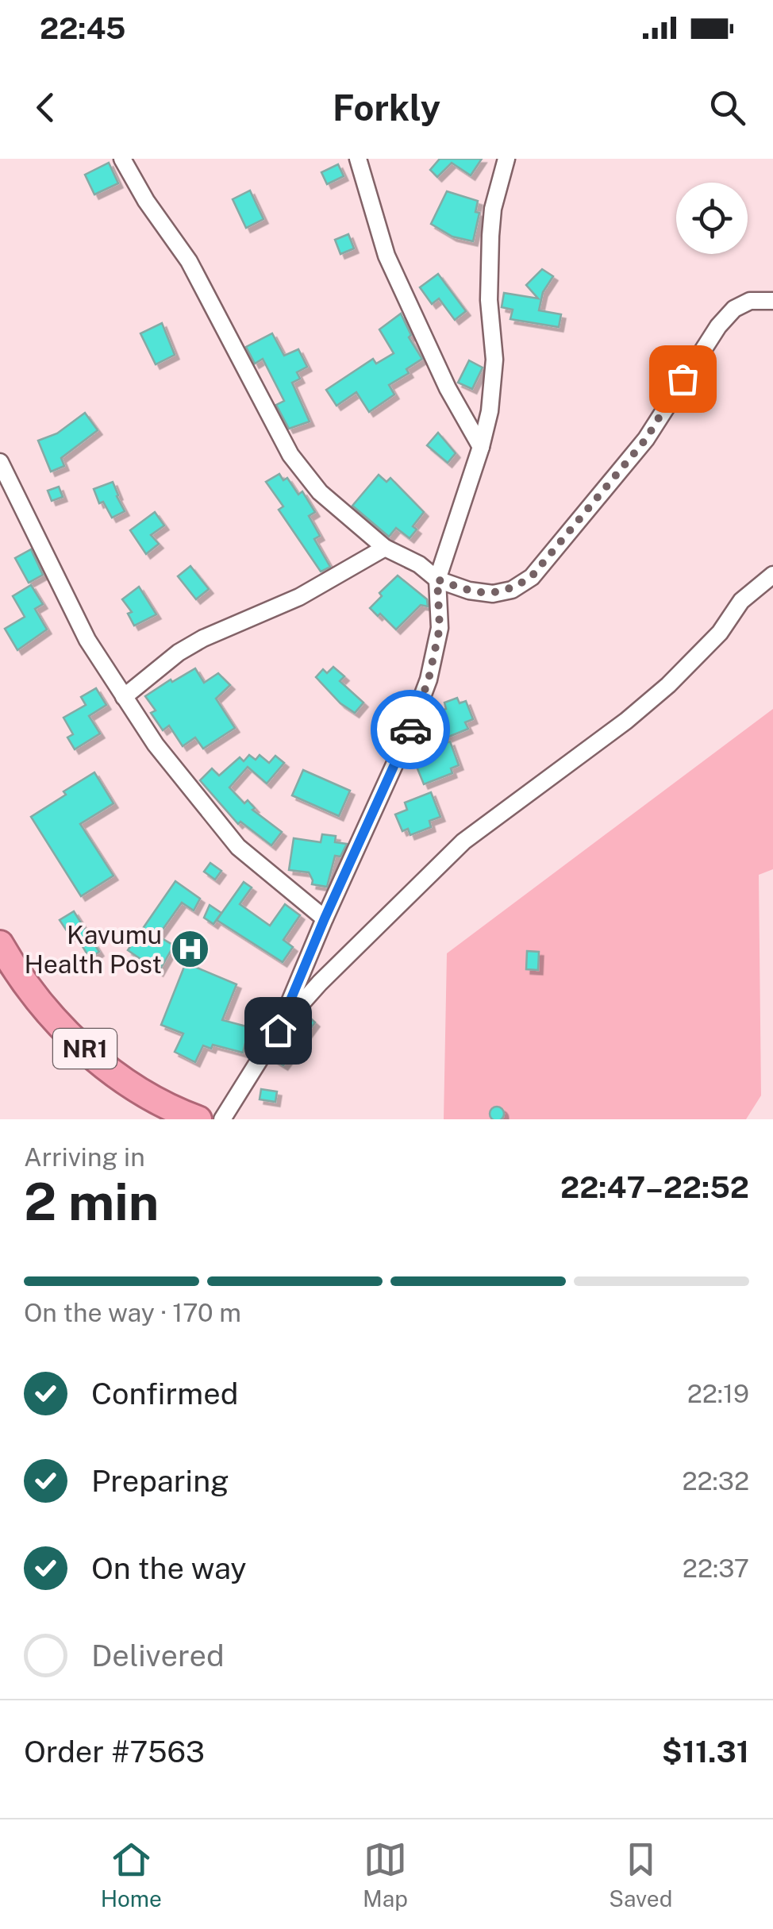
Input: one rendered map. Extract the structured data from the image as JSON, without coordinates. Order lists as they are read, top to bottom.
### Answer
{
  "streets": {
    "highway": ["NR1"]
  },
  "places": {
    "hospital": ["Kavumu Health Post"]
  },
  "page": {
    "status": "22:45",
    "header": "Forkly",
    "heading": ["2 min", "Arriving in", "22:47–22:52"],
    "panel": ["Order #7563", "$11.31"],
    "bar": "On the way · 170 m",
    "list": [
      ["Confirmed", "22:19"],
      ["Preparing", "22:32"],
      ["On the way", "22:37"],
      "Delivered"
    ],
    "tabs": ["Home", "Map", "Saved"]
  }
}
